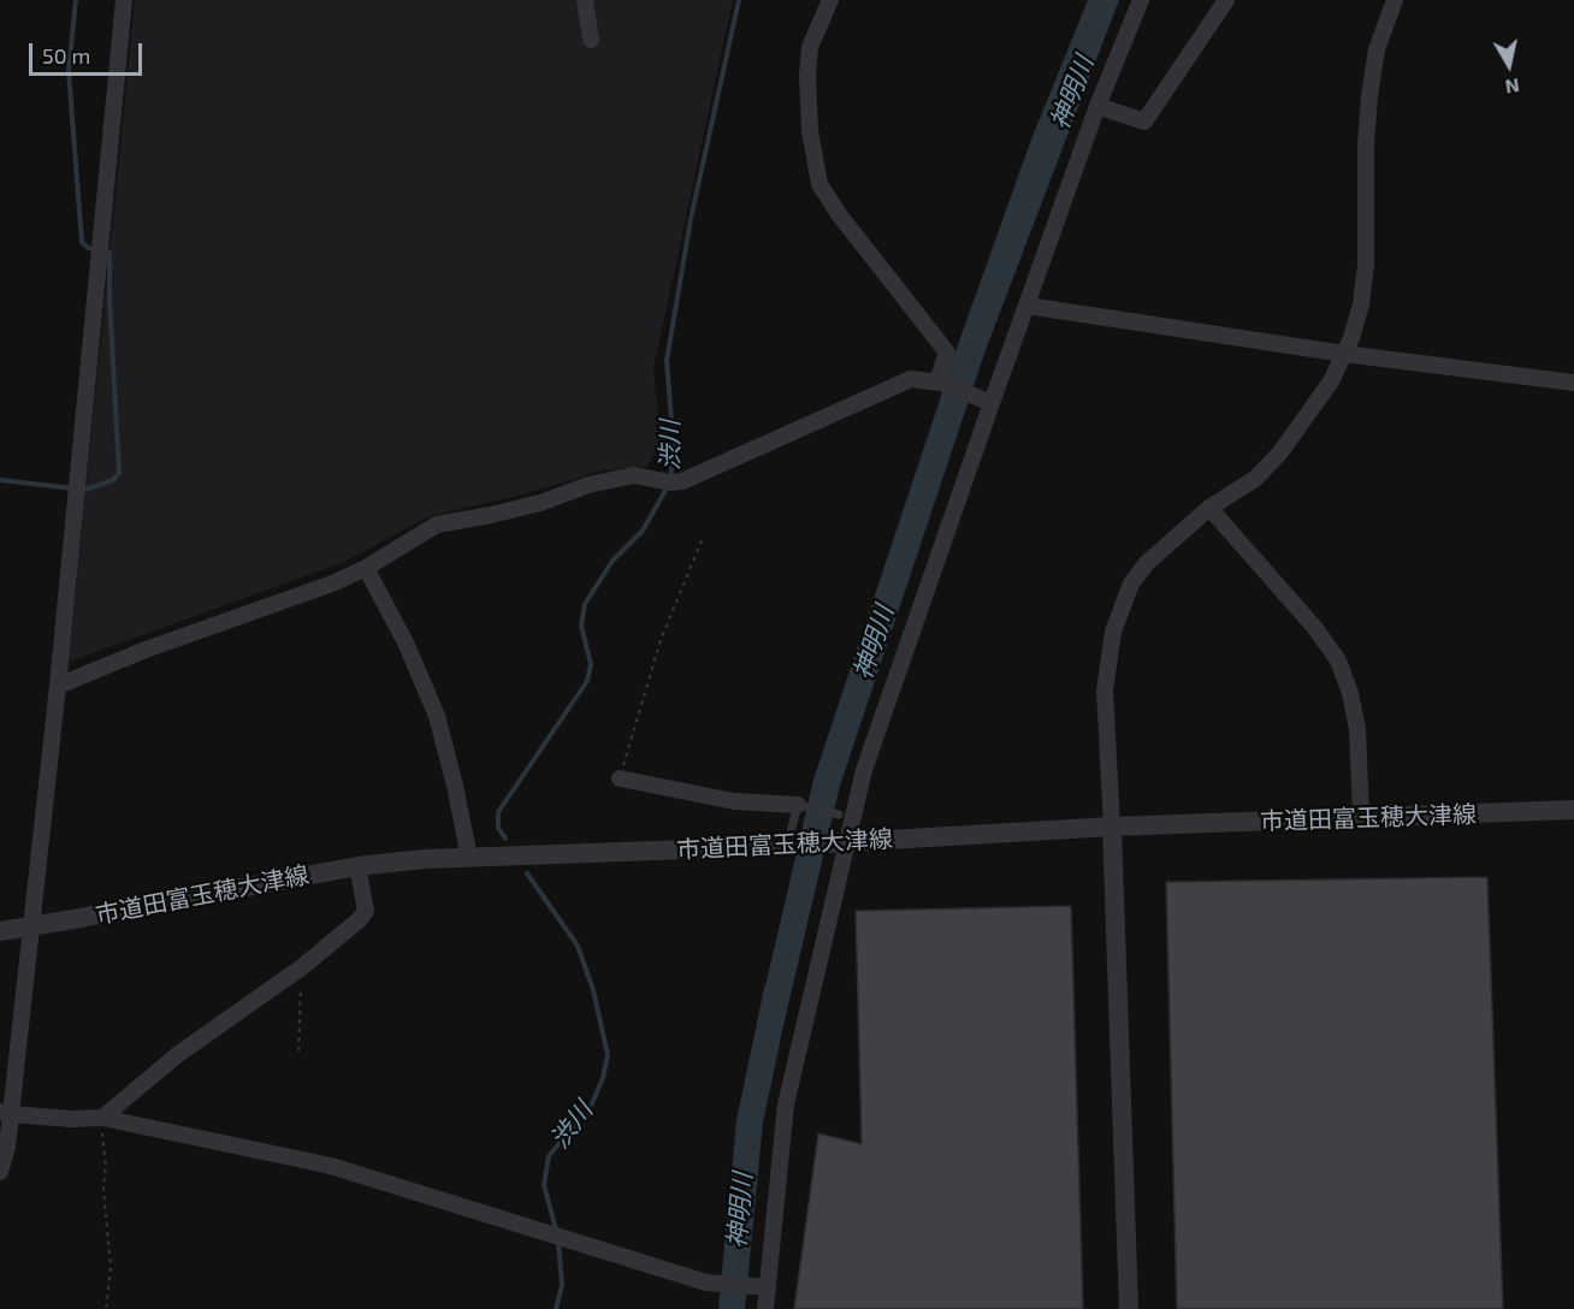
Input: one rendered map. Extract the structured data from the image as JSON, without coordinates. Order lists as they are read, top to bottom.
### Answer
{
  "streets": {
    "street": ["市道田富玉穂大津線"]
  },
  "water": ["神明川", "渋川"],
  "scale_bar": "50 m",
  "north": "bottom"
}
